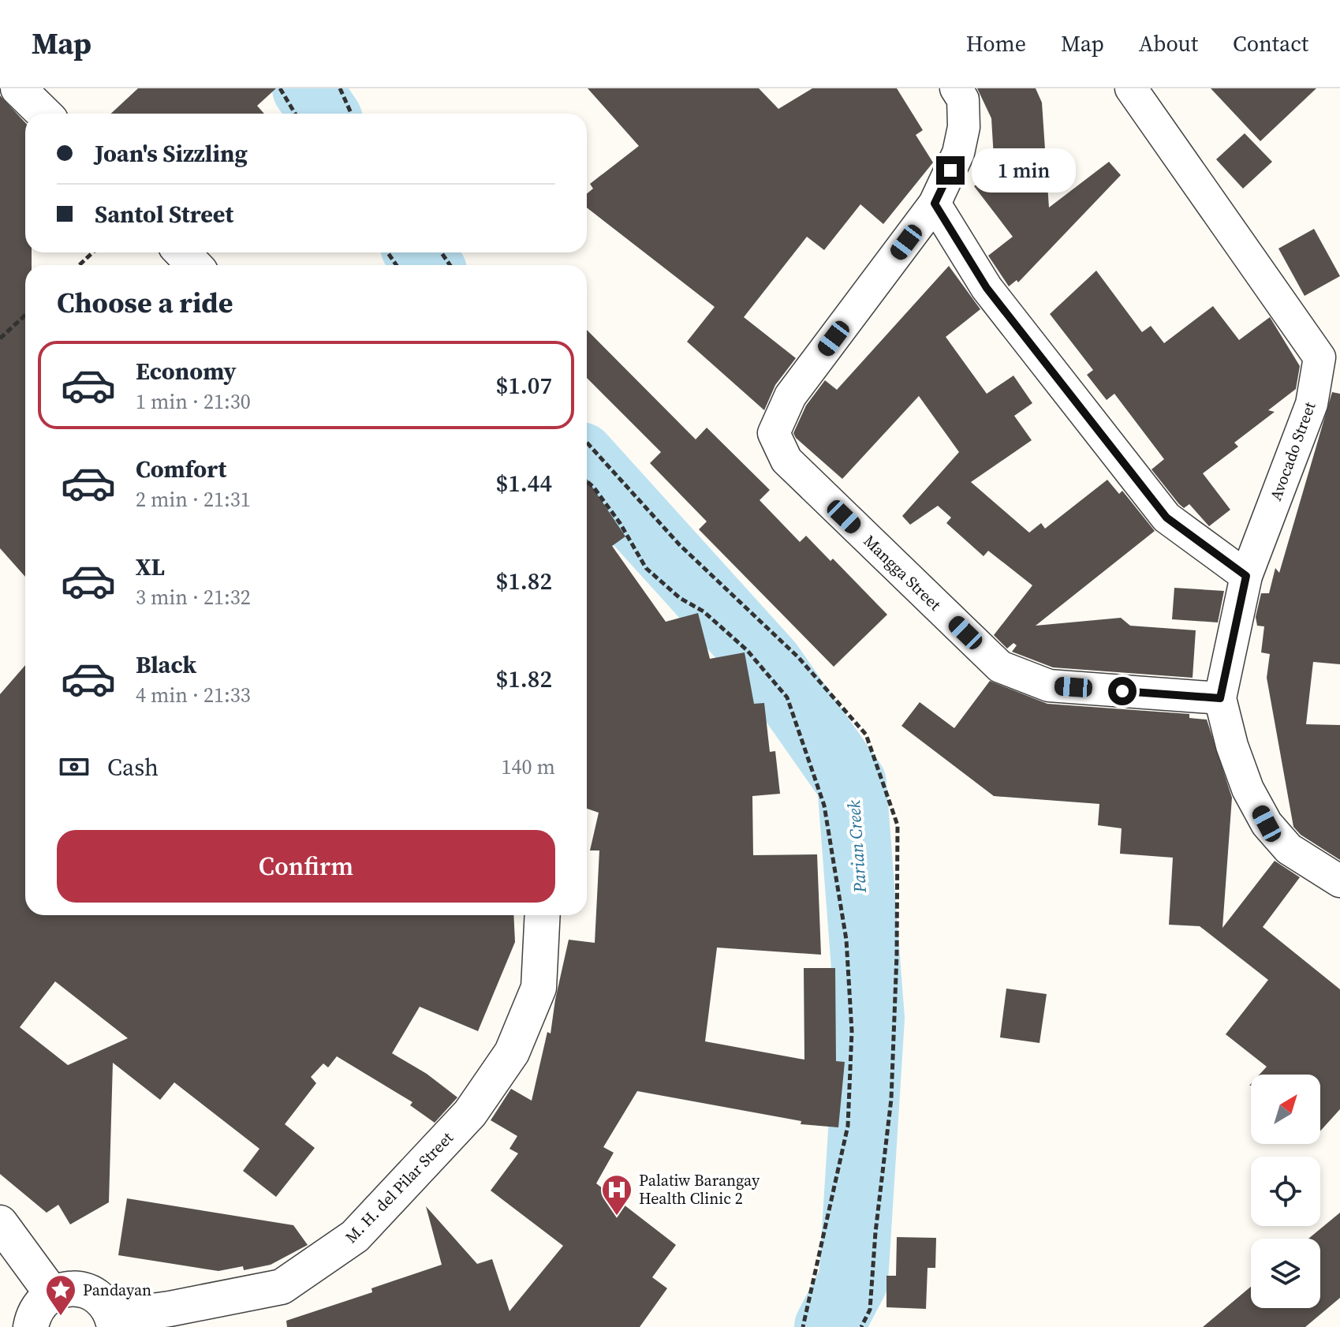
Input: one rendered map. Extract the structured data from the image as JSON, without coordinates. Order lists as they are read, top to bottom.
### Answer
{
  "streets": {
    "street": ["Avocado Street", "Mangga Street", "M. H. del Pilar Street"]
  },
  "crossings": [
    ["Avocado Street", "Mangga Street"]
  ],
  "water": ["Parian Creek"],
  "places": {
    "hospital": ["Palatiw Barangay Health Clinic 2"],
    "place": ["Pandayan"]
  },
  "north": "top right",
  "page": {
    "header": "Map",
    "nav": [
      "Home",
      "Map",
      "About",
      "Contact"
    ],
    "banner": ["Joan's Sizzling", "Santol Street"],
    "bubble": "1 min",
    "heading": "Choose a ride",
    "list": [
      {
        "name": "Economy",
        "note": "1 min · 21:30",
        "value": "$1.07"
      },
      {
        "name": "Comfort",
        "note": "2 min · 21:31",
        "value": "$1.44"
      },
      {
        "name": "XL",
        "note": "3 min · 21:32",
        "value": "$1.82"
      },
      {
        "name": "Black",
        "note": "4 min · 21:33",
        "value": "$1.82"
      }
    ],
    "pay": ["Cash", "140 m"],
    "buttons": "Confirm"
  }
}
